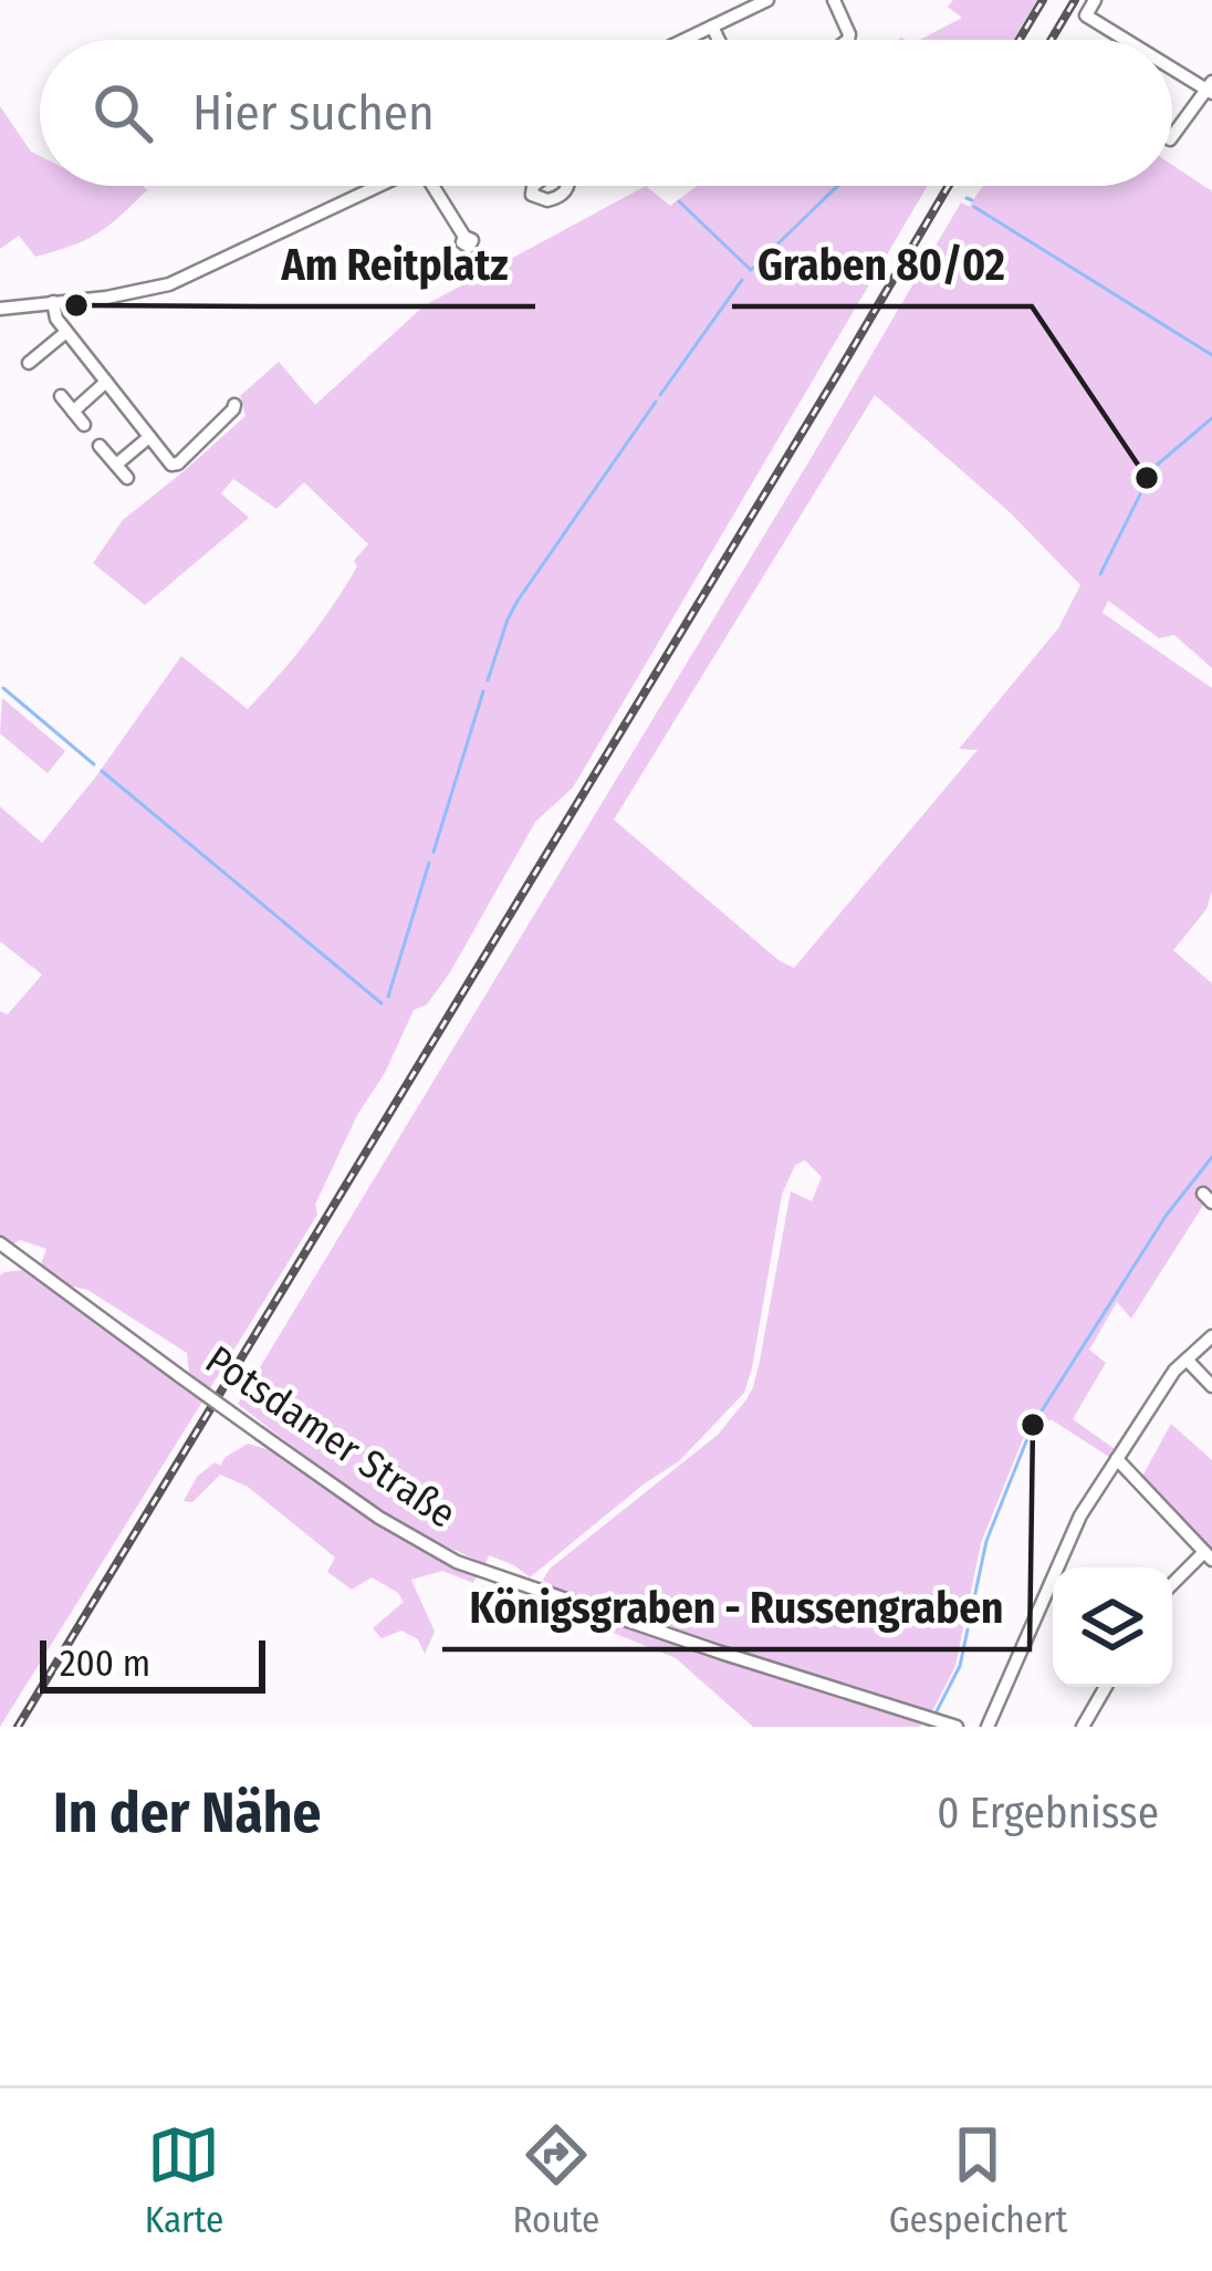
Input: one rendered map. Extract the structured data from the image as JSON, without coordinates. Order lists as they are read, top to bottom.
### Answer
{
  "streets": {
    "street": ["Potsdamer Straße"]
  },
  "places": ["Am Reitplatz", "Graben 80/02", "Königsgraben - Russengraben"],
  "scale_bar": "200 m",
  "page": {
    "search": "Hier suchen",
    "scale": "200 m",
    "heading": ["In der Nähe", "0 Ergebnisse"],
    "nav": ["Karte", "Route", "Gespeichert"]
  }
}
